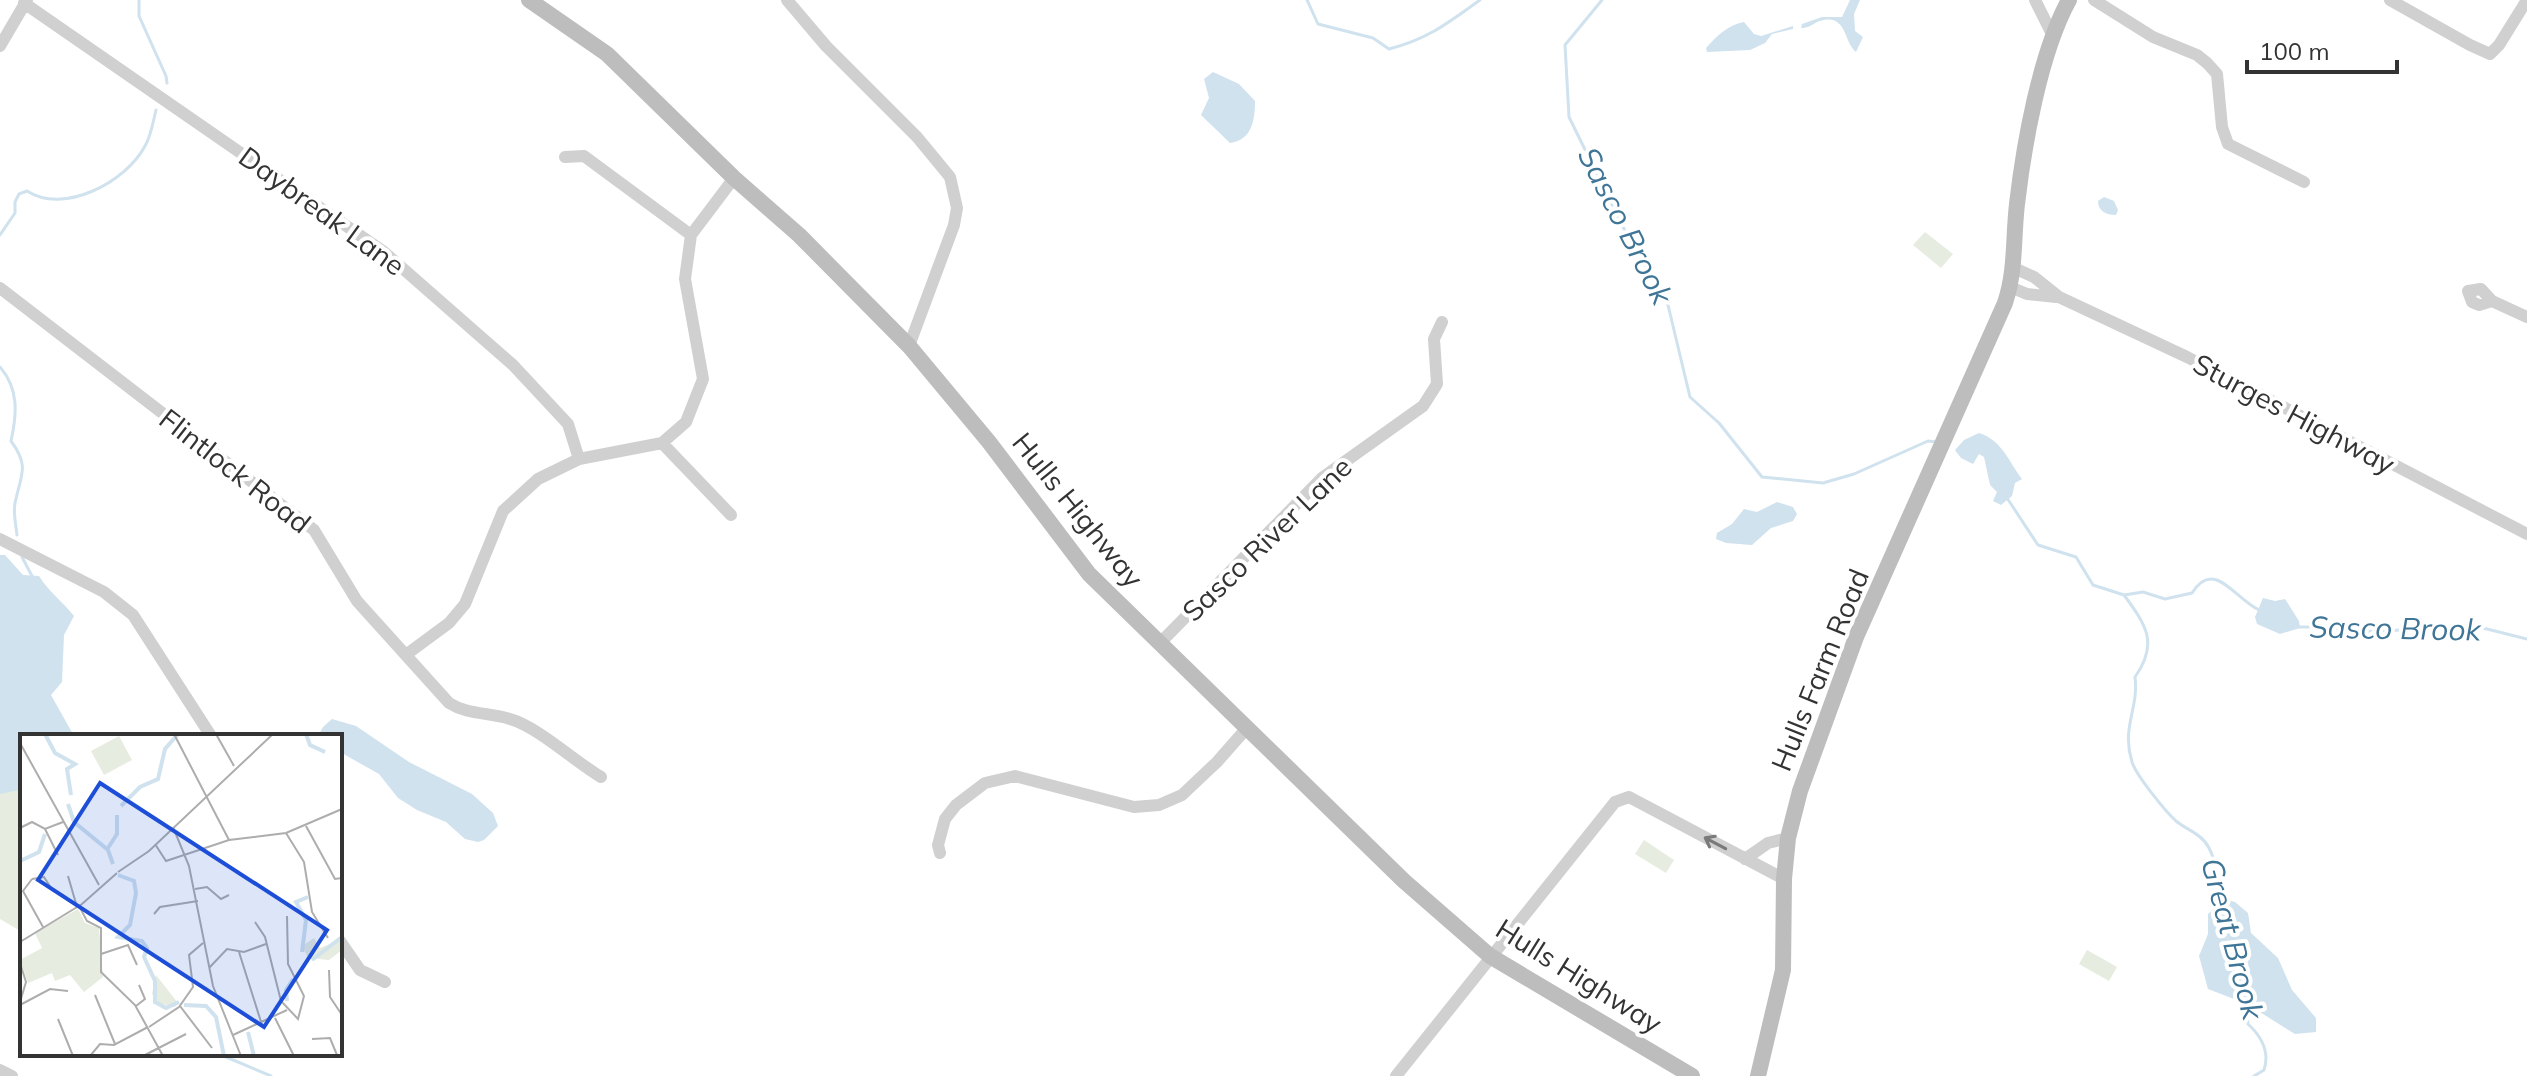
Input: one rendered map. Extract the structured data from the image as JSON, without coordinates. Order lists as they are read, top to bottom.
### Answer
{
  "streets": {
    "street": [
      "Daybreak Lane",
      "Sturges Highway",
      "Flintlock Road",
      "Hulls Highway",
      "Sasco River Lane",
      "Hulls Farm Road"
    ]
  },
  "crossings": [
    ["Sturges Highway", "Hulls Farm Road"],
    ["Hulls Highway", "Sasco River Lane"]
  ],
  "water": ["Sasco Brook", "Great Brook"],
  "scale_bar": "100 m"
}
